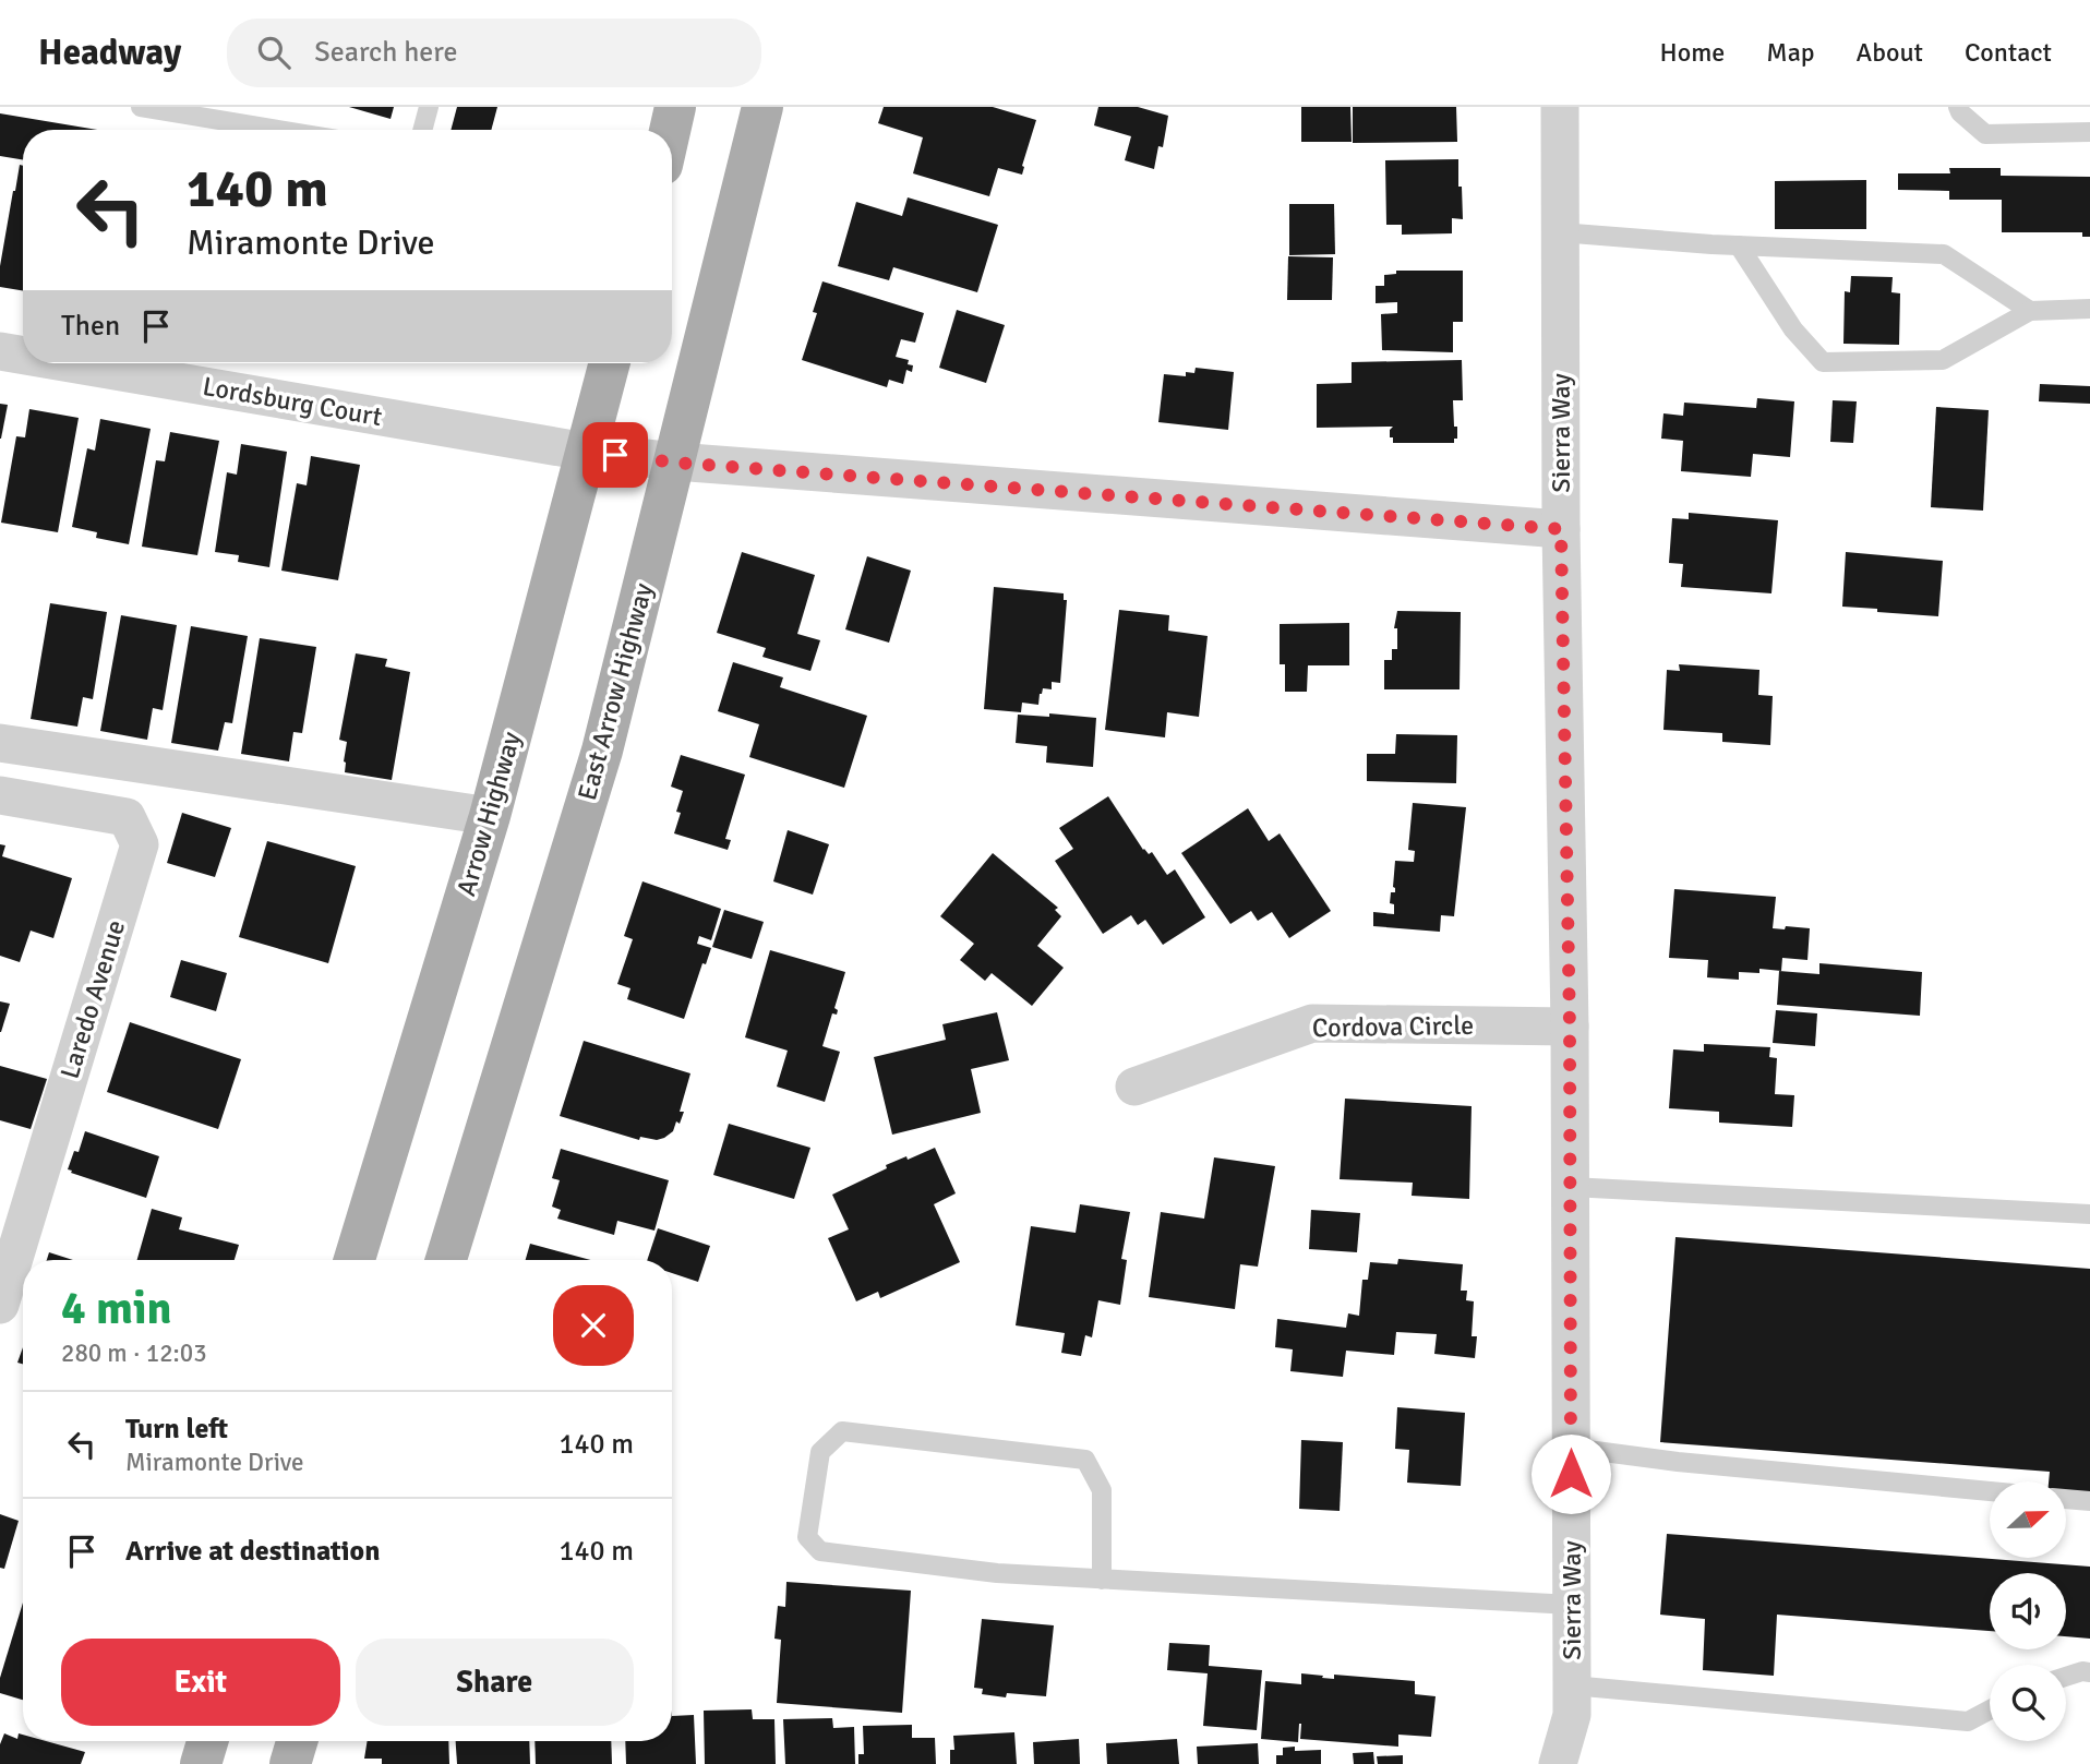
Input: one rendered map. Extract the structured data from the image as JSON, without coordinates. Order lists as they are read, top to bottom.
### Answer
{
  "streets": {
    "main road": ["East Arrow Highway", "Arrow Highway"],
    "street": [
      "Lordsburg Court",
      "Sierra Way",
      "Laredo Avenue",
      "Cordova Circle"
    ]
  },
  "crossings": [
    ["Lordsburg Court", "Sierra Way"],
    ["Lordsburg Court", "East Arrow Highway"],
    ["Lordsburg Court", "Arrow Highway"],
    ["Sierra Way", "Cordova Circle"]
  ],
  "north": "right",
  "page": {
    "header": "Headway",
    "search": "Search here",
    "nav": [
      "Home",
      "Map",
      "About",
      "Contact"
    ],
    "turn": ["140 m", "Miramonte Drive"],
    "then": "Then",
    "heading": ["4 min", "280 m · 12:03"],
    "list": [
      {
        "name": "Turn left",
        "note": "Miramonte Drive",
        "value": "140 m"
      },
      {
        "name": "Arrive at destination",
        "value": "140 m"
      }
    ],
    "buttons": ["Exit", "Share"]
  }
}
